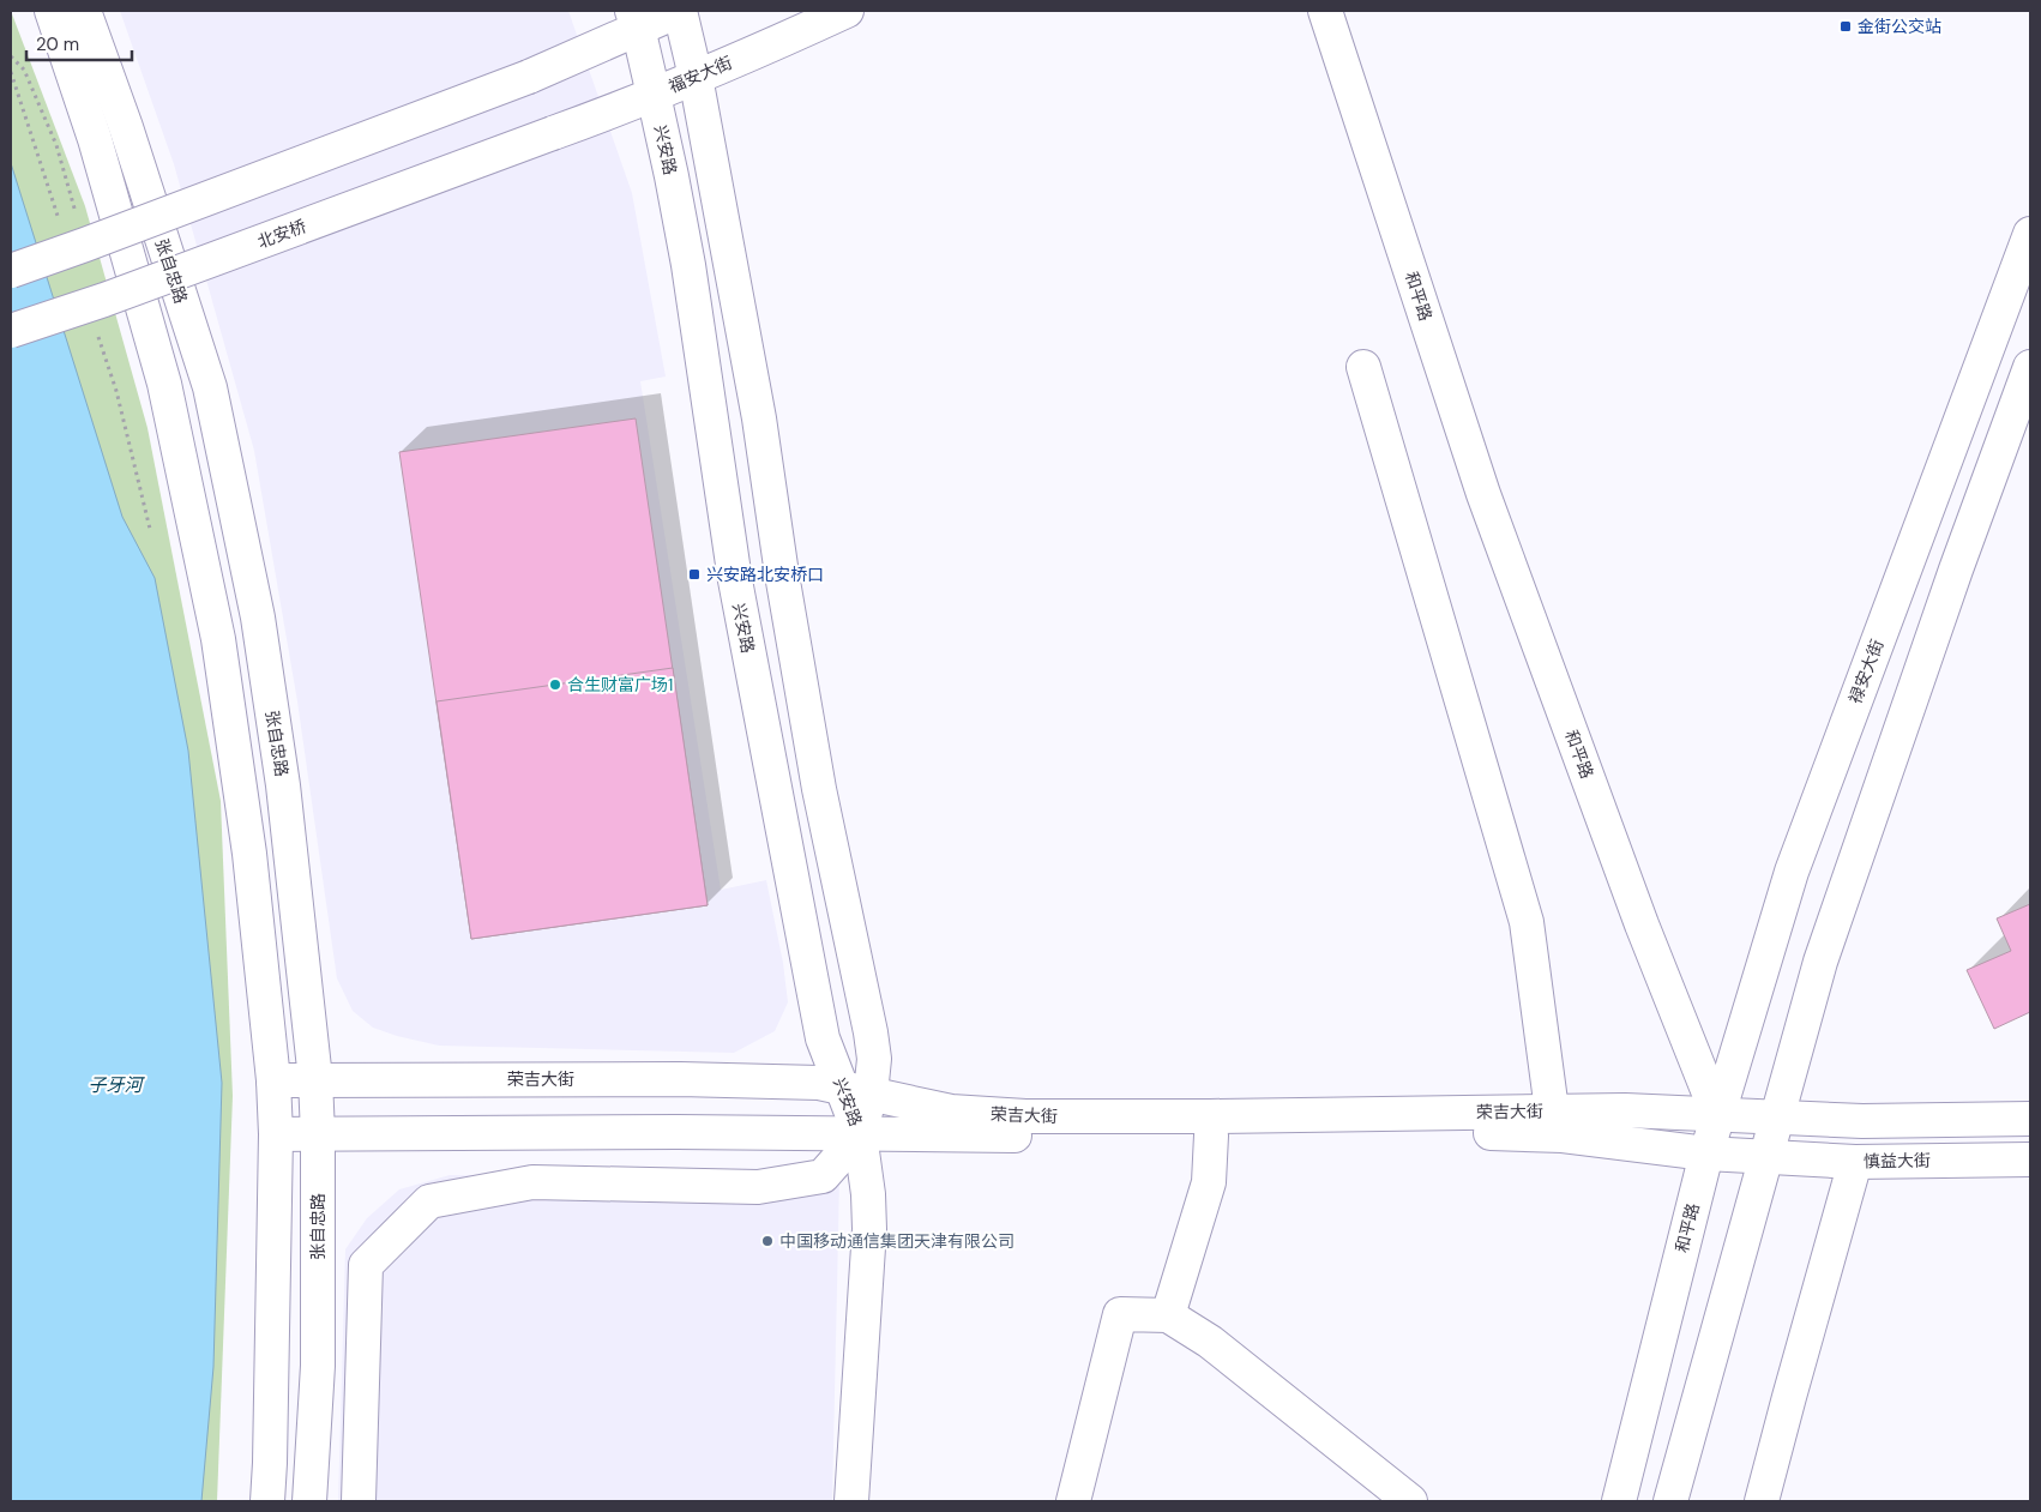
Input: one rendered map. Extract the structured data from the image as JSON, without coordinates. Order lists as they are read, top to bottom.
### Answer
{
  "streets": {
    "street": [
      "福安大街",
      "兴安路",
      "北安桥",
      "张自忠路",
      "和平路",
      "禄安大街",
      "荣吉大街",
      "慎益大街"
    ]
  },
  "crossings": [
    ["福安大街", "兴安路"],
    ["福安大街", "北安桥"],
    ["兴安路", "荣吉大街"],
    ["张自忠路", "荣吉大街"],
    ["和平路", "禄安大街"],
    ["和平路", "荣吉大街"],
    ["禄安大街", "荣吉大街"],
    ["荣吉大街", "慎益大街"]
  ],
  "water": ["子牙河"],
  "places": {
    "transit": ["金街公交站", "兴安路北安桥口"],
    "other": ["合生财富广场1", "中国移动通信集团天津有限公司"]
  },
  "scale_bar": "20 m"
}
